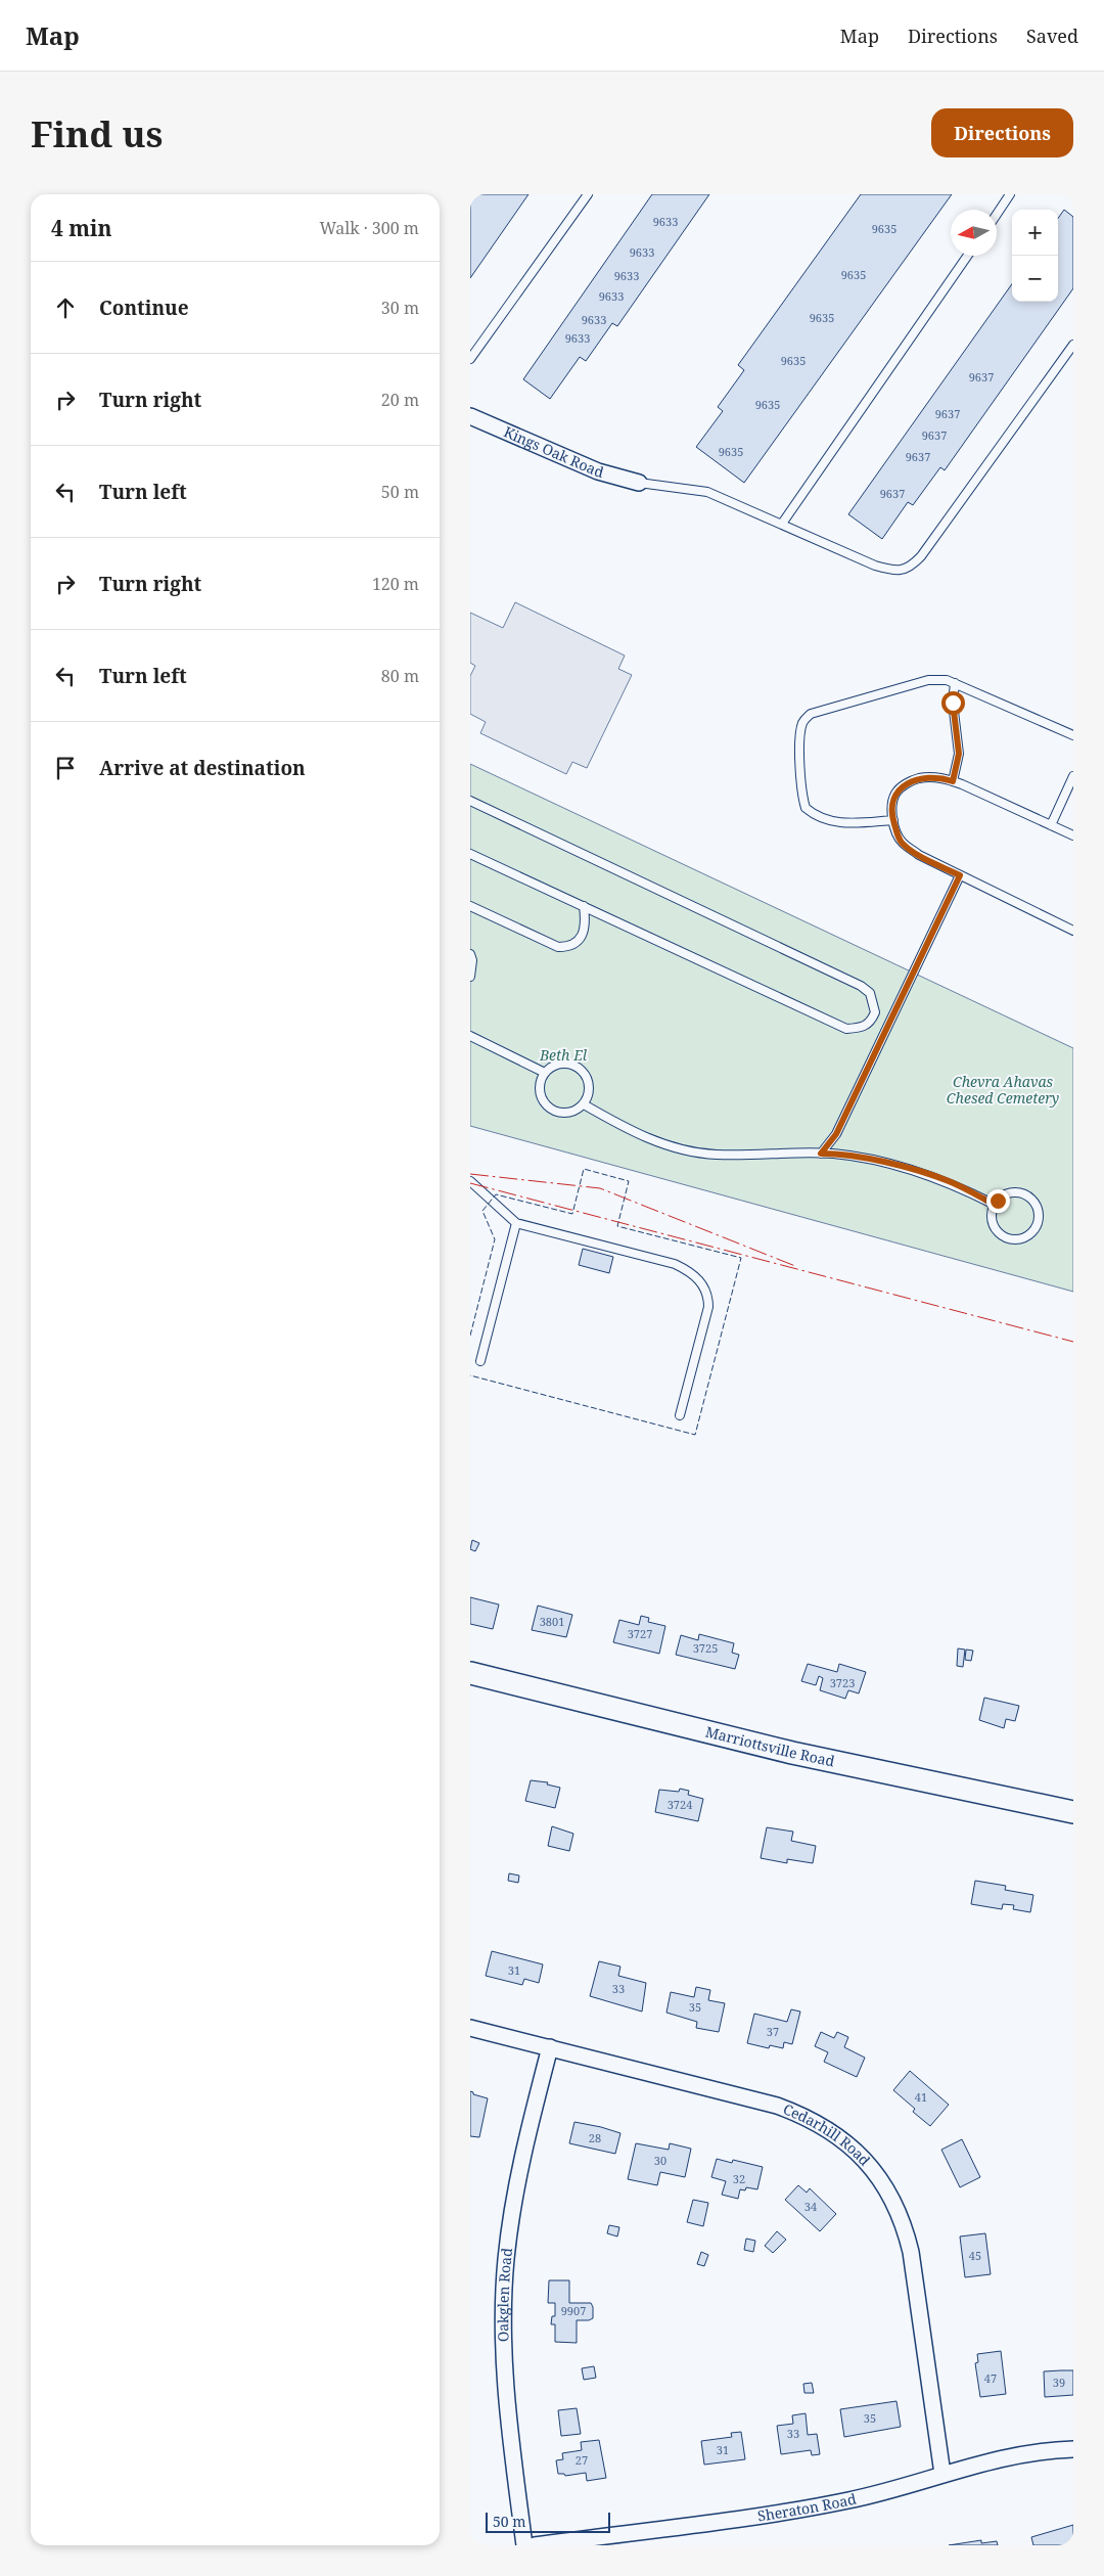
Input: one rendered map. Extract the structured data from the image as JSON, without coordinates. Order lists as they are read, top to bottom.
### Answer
{
  "streets": {
    "main road": ["Marriottsville Road"],
    "street": [
      "Kings Oak Road",
      "Cedarhill Road",
      "Oakglen Road",
      "Sheraton Road"
    ]
  },
  "crossings": [
    ["Cedarhill Road", "Oakglen Road"],
    ["Cedarhill Road", "Sheraton Road"]
  ],
  "parks": ["Beth El", "Chevra Ahavas Chesed Cemetery"],
  "house_numbers": [
    "9633",
    "9635",
    "9633",
    "9635",
    "9633",
    "9633",
    "9635",
    "9633",
    "9633",
    "9635",
    "9637",
    "9635",
    "9637",
    "9637",
    "9635",
    "9637",
    "9637",
    "3801",
    "3727",
    "3725",
    "3723",
    "3724",
    "31",
    "33",
    "35",
    "37",
    "41",
    "28",
    "30",
    "32",
    "34",
    "45",
    "9907",
    "47",
    "39",
    "35",
    "33",
    "31",
    "27"
  ],
  "scale_bar": "50 m",
  "north": "left",
  "page": {
    "header": "Map",
    "nav": ["Map", "Directions", "Saved"],
    "buttons": "Directions",
    "title": "Find us",
    "heading": ["4 min", "Walk · 300 m"],
    "map_buttons": ["+", "−"],
    "list": [
      ["Continue", "30 m"],
      ["Turn right", "20 m"],
      ["Turn left", "50 m"],
      ["Turn right", "120 m"],
      ["Turn left", "80 m"],
      "Arrive at destination"
    ],
    "scale": "50 m"
  }
}
